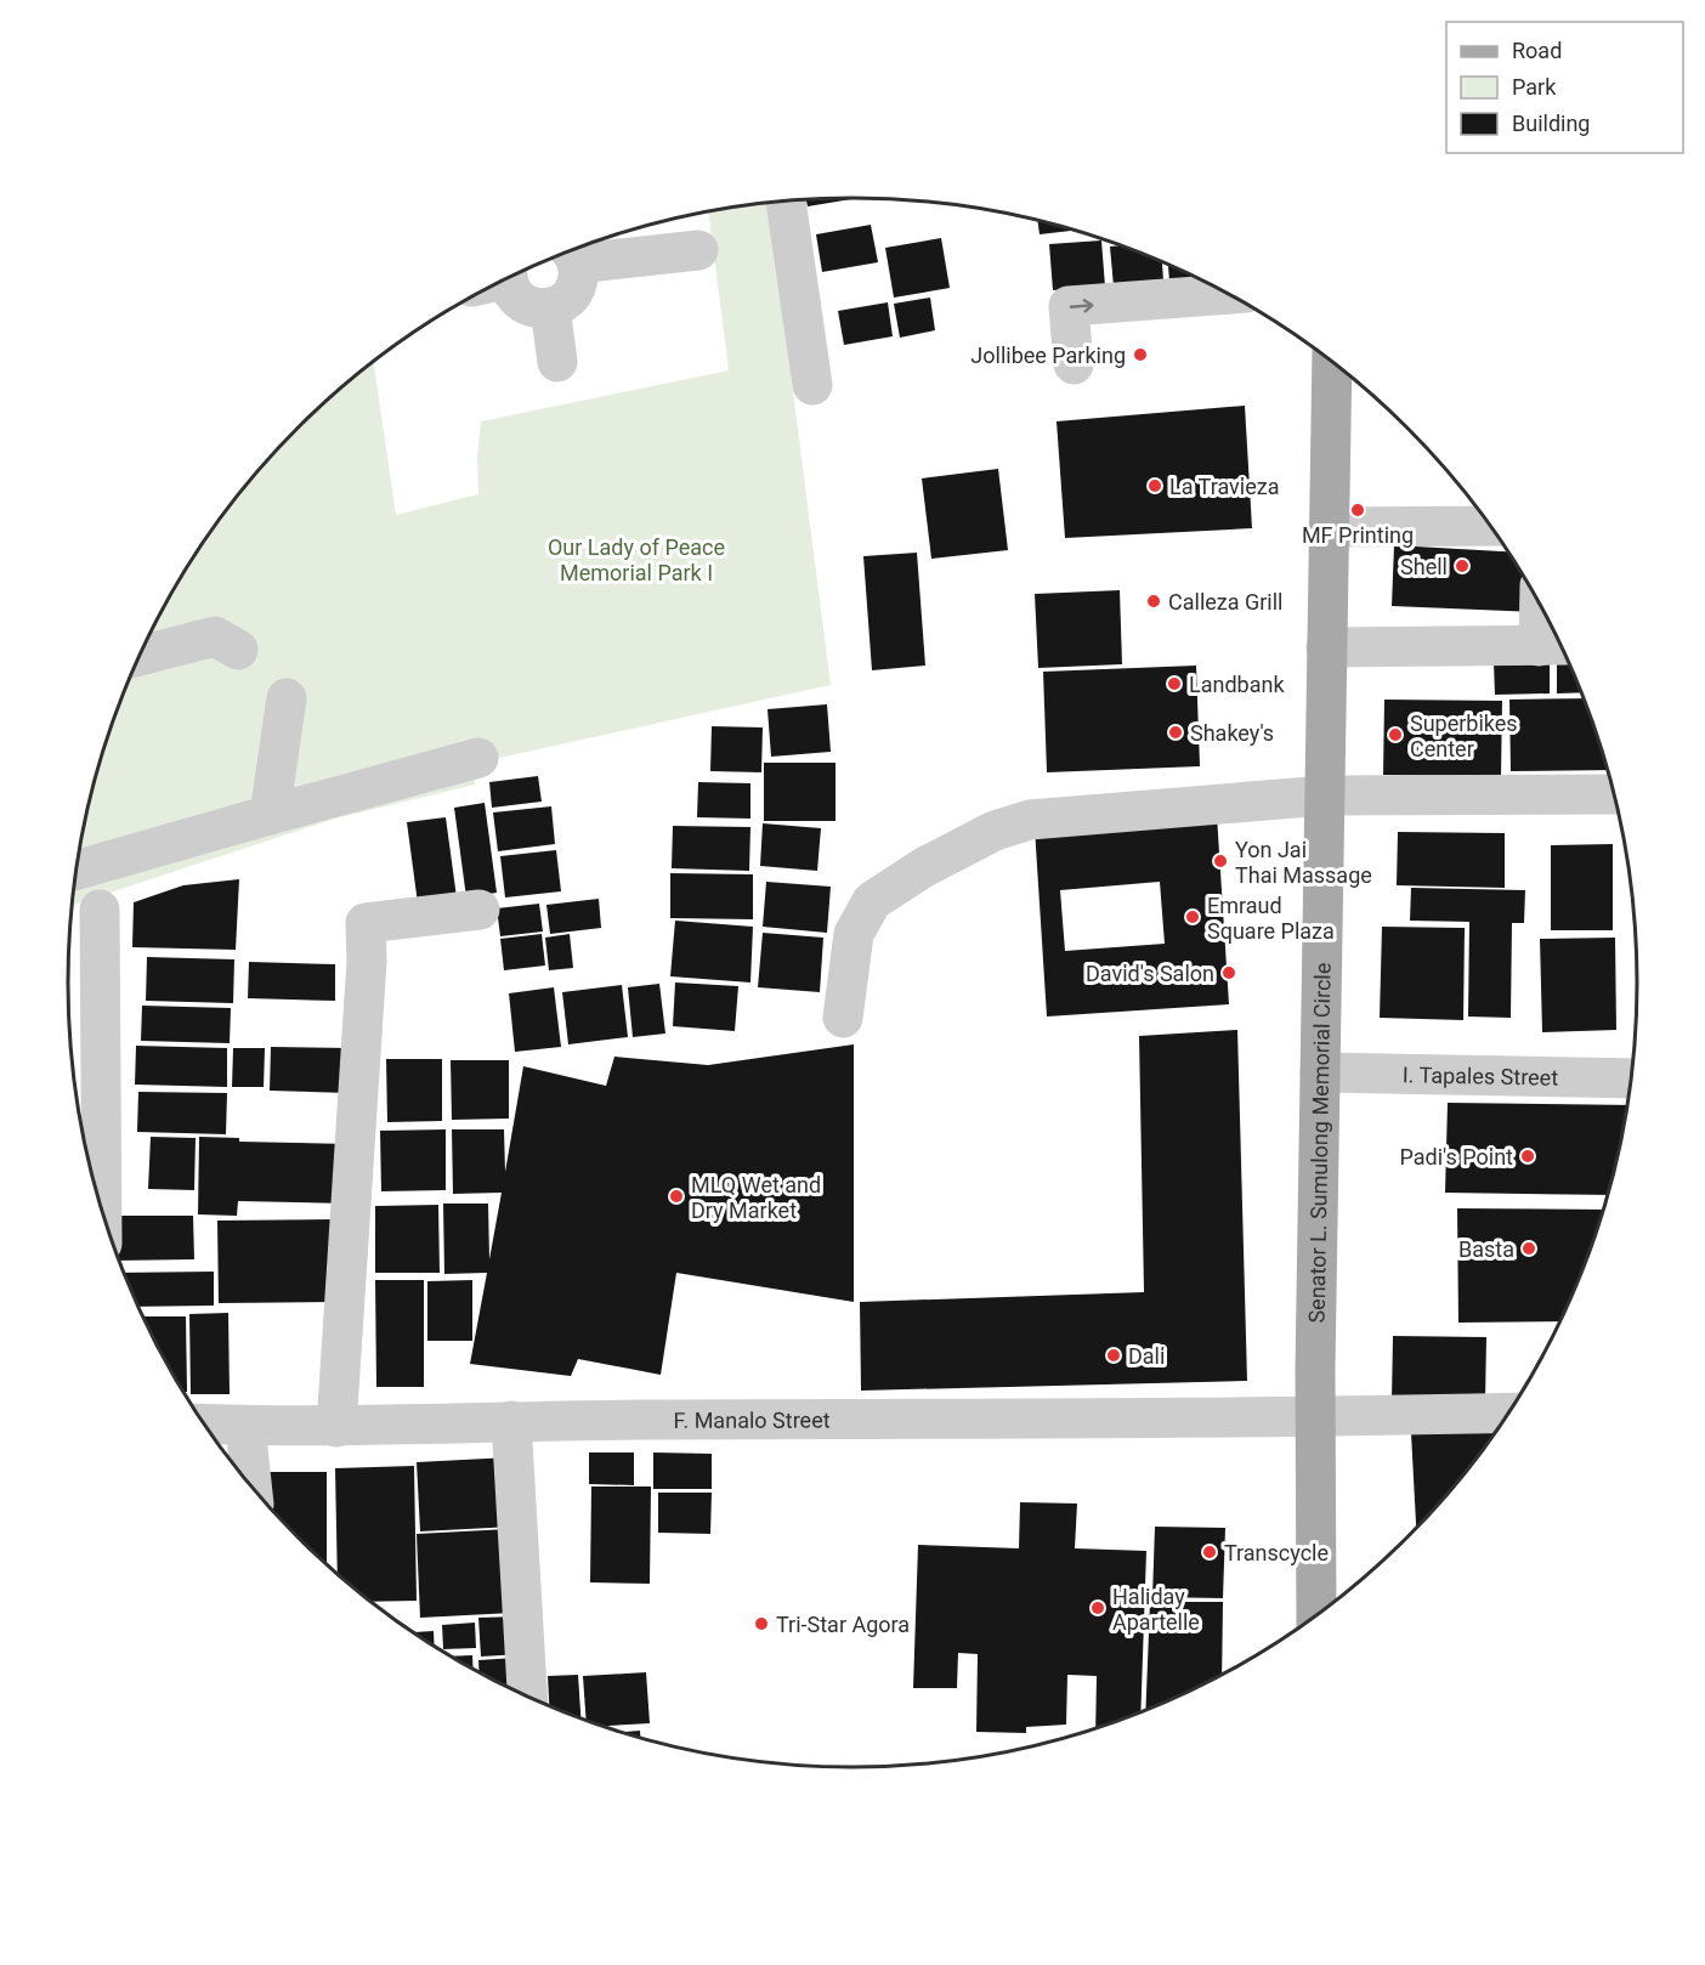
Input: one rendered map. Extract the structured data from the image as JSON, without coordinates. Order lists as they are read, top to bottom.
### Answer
{
  "streets": {
    "main road": ["Senator L. Sumulong Memorial Circle"],
    "street": ["I. Tapales Street", "F. Manalo Street"]
  },
  "crossings": [
    ["I. Tapales Street", "Senator L. Sumulong Memorial Circle"],
    ["Senator L. Sumulong Memorial Circle", "F. Manalo Street"]
  ],
  "parks": ["Our Lady of Peace Memorial Park I"],
  "places": [
    "Jollibee Parking",
    "La Travieza",
    "MF Printing",
    "Shell",
    "Calleza Grill",
    "Landbank",
    "Shakey's",
    "Superbikes Center",
    "Yon Jai Thai Massage",
    "Emraud Square Plaza",
    "David's Salon",
    "Padi's Point",
    "MLQ Wet and Dry Market",
    "Basta",
    "Dali",
    "Transcycle",
    "Haliday Apartelle",
    "Tri-Star Agora"
  ],
  "legend": ["Road", "Park", "Building"]
}
